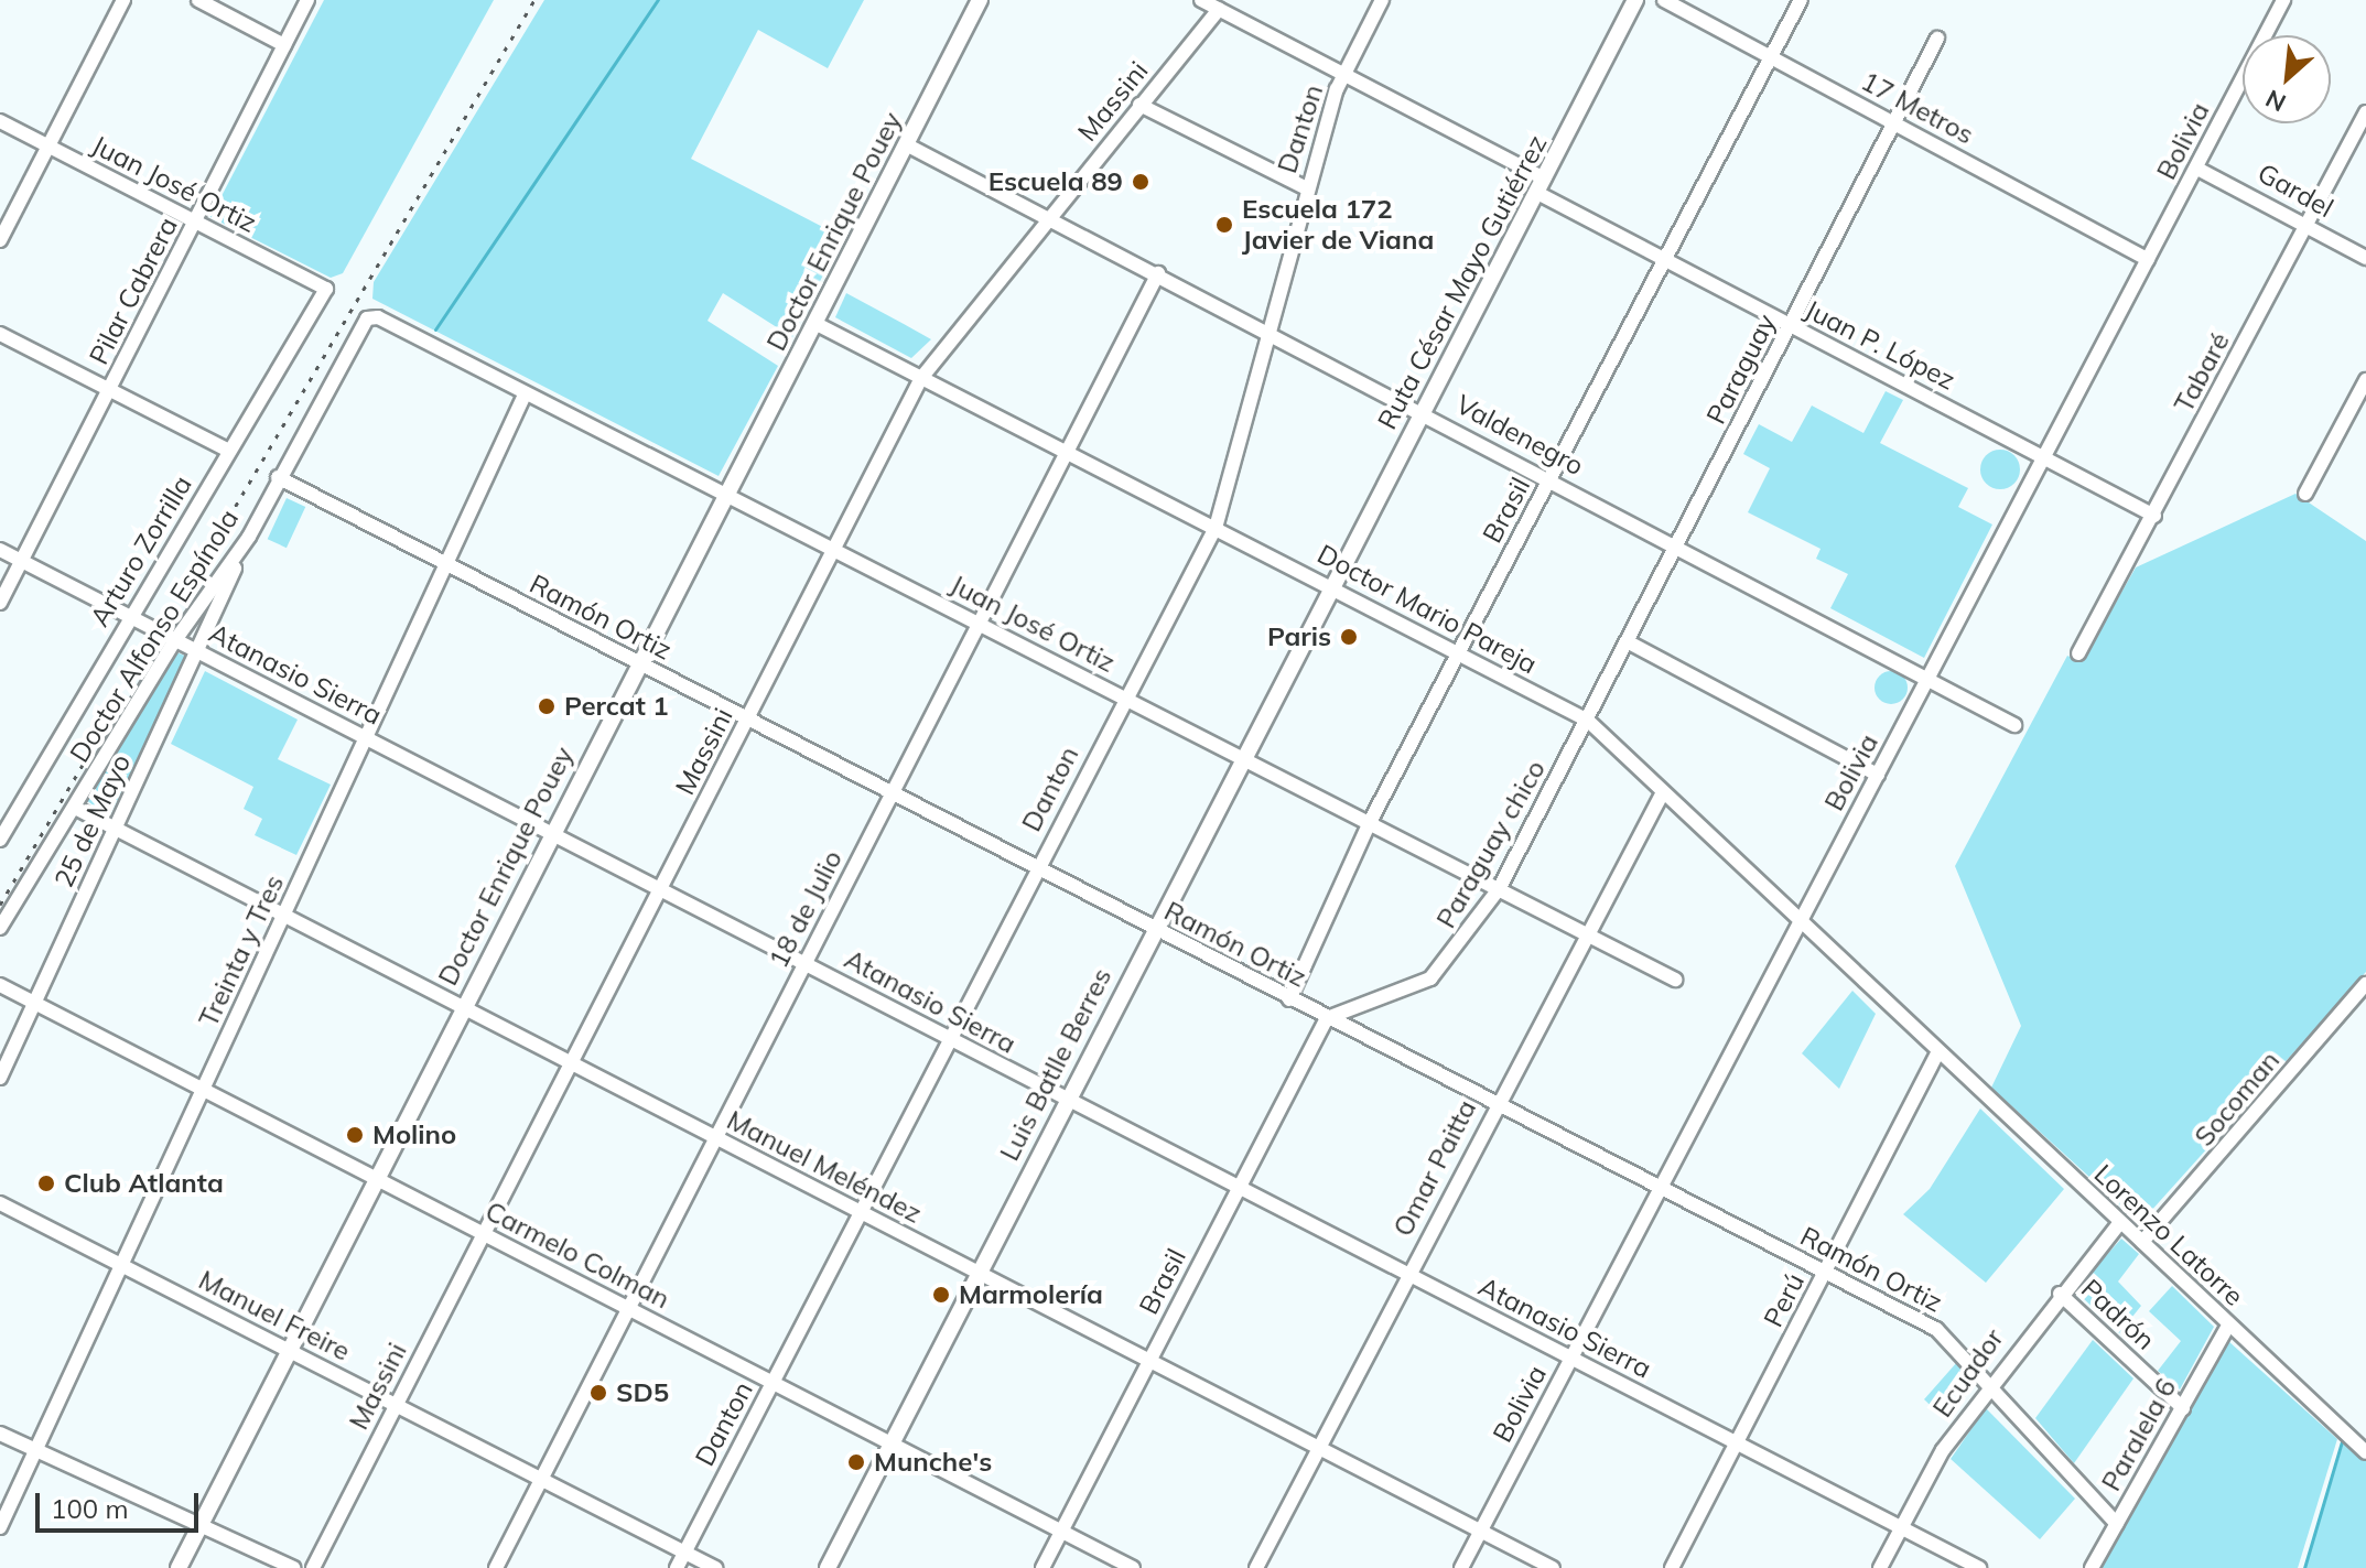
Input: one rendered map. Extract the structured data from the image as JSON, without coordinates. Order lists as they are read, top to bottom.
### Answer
{
  "streets": {
    "street": [
      "Massini",
      "17 Metros",
      "Danton",
      "Bolivia",
      "Juan José Ortiz",
      "Gardel",
      "Doctor Enrique Pouey",
      "Ruta César Mayo Gutiérrez",
      "Pilar Cabrera",
      "Juan P. López",
      "Paraguay",
      "Tabaré",
      "Valdenegro",
      "Brasil",
      "Arturo Zorrilla",
      "Doctor Mario Pareja",
      "Ramón Ortiz",
      "Doctor Alfonso Espínola",
      "Atanasio Sierra",
      "25 de Mayo",
      "Paraguay chico",
      "18 de Julio",
      "Treinta y Tres",
      "Luis Batlle Berres",
      "Socoman",
      "Manuel Meléndez",
      "Omar Paitta",
      "Lorenzo Latorre",
      "Carmelo Colman",
      "Perú",
      "Padrón",
      "Manuel Freire",
      "Ecuador",
      "Paralela 6"
    ]
  },
  "crossings": [
    ["Massini", "Juan José Ortiz"],
    ["Massini", "Juan P. López"],
    ["Massini", "Valdenegro"],
    ["Massini", "Doctor Mario Pareja"],
    ["Massini", "Ramón Ortiz"],
    ["Massini", "Atanasio Sierra"],
    ["Massini", "Manuel Meléndez"],
    ["Massini", "Carmelo Colman"],
    ["Massini", "Manuel Freire"],
    ["17 Metros", "Bolivia"],
    ["17 Metros", "Paraguay"],
    ["17 Metros", "Brasil"],
    ["Danton", "Juan José Ortiz"],
    ["Danton", "Juan P. López"],
    ["Danton", "Valdenegro"],
    ["Danton", "Doctor Mario Pareja"],
    ["Danton", "Ramón Ortiz"],
    ["Danton", "Atanasio Sierra"],
    ["Danton", "Manuel Meléndez"],
    ["Danton", "Carmelo Colman"],
    ["Danton", "Manuel Freire"],
    ["Bolivia", "Gardel"],
    ["Bolivia", "Juan P. López"],
    ["Bolivia", "Valdenegro"],
    ["Bolivia", "Doctor Mario Pareja"],
    ["Bolivia", "Ramón Ortiz"],
    ["Bolivia", "Atanasio Sierra"],
    ["Bolivia", "Manuel Meléndez"],
    ["Juan José Ortiz", "Doctor Enrique Pouey"],
    ["Juan José Ortiz", "Pilar Cabrera"],
    ["Juan José Ortiz", "Brasil"],
    ["Juan José Ortiz", "Arturo Zorrilla"],
    ["Juan José Ortiz", "Doctor Alfonso Espínola"],
    ["Juan José Ortiz", "Paraguay chico"],
    ["Juan José Ortiz", "18 de Julio"],
    ["Juan José Ortiz", "Treinta y Tres"],
    ["Juan José Ortiz", "Luis Batlle Berres"],
    ["Juan José Ortiz", "Omar Paitta"],
    ["Gardel", "Tabaré"],
    ["Doctor Enrique Pouey", "Valdenegro"],
    ["Doctor Enrique Pouey", "Doctor Mario Pareja"],
    ["Doctor Enrique Pouey", "Ramón Ortiz"],
    ["Doctor Enrique Pouey", "Atanasio Sierra"],
    ["Doctor Enrique Pouey", "Manuel Meléndez"],
    ["Doctor Enrique Pouey", "Carmelo Colman"],
    ["Doctor Enrique Pouey", "Manuel Freire"],
    ["Ruta César Mayo Gutiérrez", "Juan P. López"],
    ["Ruta César Mayo Gutiérrez", "Valdenegro"],
    ["Ruta César Mayo Gutiérrez", "Doctor Mario Pareja"],
    ["Ruta César Mayo Gutiérrez", "Luis Batlle Berres"],
    ["Pilar Cabrera", "Atanasio Sierra"],
    ["Juan P. López", "Paraguay"],
    ["Juan P. López", "Tabaré"],
    ["Juan P. López", "Brasil"],
    ["Paraguay", "Valdenegro"],
    ["Paraguay", "Doctor Mario Pareja"],
    ["Paraguay", "Paraguay chico"],
    ["Valdenegro", "Brasil"],
    ["Valdenegro", "18 de Julio"],
    ["Brasil", "Doctor Mario Pareja"],
    ["Brasil", "Ramón Ortiz"],
    ["Brasil", "Atanasio Sierra"],
    ["Brasil", "Paraguay chico"],
    ["Brasil", "Manuel Meléndez"],
    ["Brasil", "Carmelo Colman"],
    ["Arturo Zorrilla", "Atanasio Sierra"],
    ["Doctor Mario Pareja", "Paraguay chico"],
    ["Doctor Mario Pareja", "18 de Julio"],
    ["Doctor Mario Pareja", "Luis Batlle Berres"],
    ["Doctor Mario Pareja", "Omar Paitta"],
    ["Doctor Mario Pareja", "Lorenzo Latorre"],
    ["Doctor Mario Pareja", "Perú"],
    ["Ramón Ortiz", "Doctor Alfonso Espínola"],
    ["Ramón Ortiz", "Paraguay chico"],
    ["Ramón Ortiz", "18 de Julio"],
    ["Ramón Ortiz", "Treinta y Tres"],
    ["Ramón Ortiz", "Luis Batlle Berres"],
    ["Ramón Ortiz", "Omar Paitta"],
    ["Ramón Ortiz", "Perú"],
    ["Ramón Ortiz", "Ecuador"],
    ["Ramón Ortiz", "Paralela 6"],
    ["Doctor Alfonso Espínola", "Atanasio Sierra"],
    ["Doctor Alfonso Espínola", "25 de Mayo"],
    ["Doctor Alfonso Espínola", "Manuel Meléndez"],
    ["Atanasio Sierra", "25 de Mayo"],
    ["Atanasio Sierra", "18 de Julio"],
    ["Atanasio Sierra", "Treinta y Tres"],
    ["Atanasio Sierra", "Luis Batlle Berres"],
    ["Atanasio Sierra", "Omar Paitta"],
    ["Atanasio Sierra", "Perú"],
    ["Atanasio Sierra", "Ecuador"],
    ["25 de Mayo", "Manuel Meléndez"],
    ["25 de Mayo", "Carmelo Colman"],
    ["18 de Julio", "Manuel Meléndez"],
    ["18 de Julio", "Carmelo Colman"],
    ["18 de Julio", "Manuel Freire"],
    ["Treinta y Tres", "Manuel Meléndez"],
    ["Treinta y Tres", "Carmelo Colman"],
    ["Treinta y Tres", "Manuel Freire"],
    ["Luis Batlle Berres", "Manuel Meléndez"],
    ["Luis Batlle Berres", "Carmelo Colman"],
    ["Socoman", "Lorenzo Latorre"],
    ["Manuel Meléndez", "Omar Paitta"],
    ["Lorenzo Latorre", "Perú"],
    ["Lorenzo Latorre", "Ecuador"],
    ["Lorenzo Latorre", "Paralela 6"],
    ["Padrón", "Ecuador"],
    ["Padrón", "Paralela 6"]
  ],
  "places": [
    "Escuela 89",
    "Escuela 172 Javier de Viana",
    "Paris",
    "Percat 1",
    "Molino",
    "Club Atlanta",
    "Marmolería",
    "SD5",
    "Munche's"
  ],
  "scale_bar": "100 m",
  "north": "bottom left"
}
